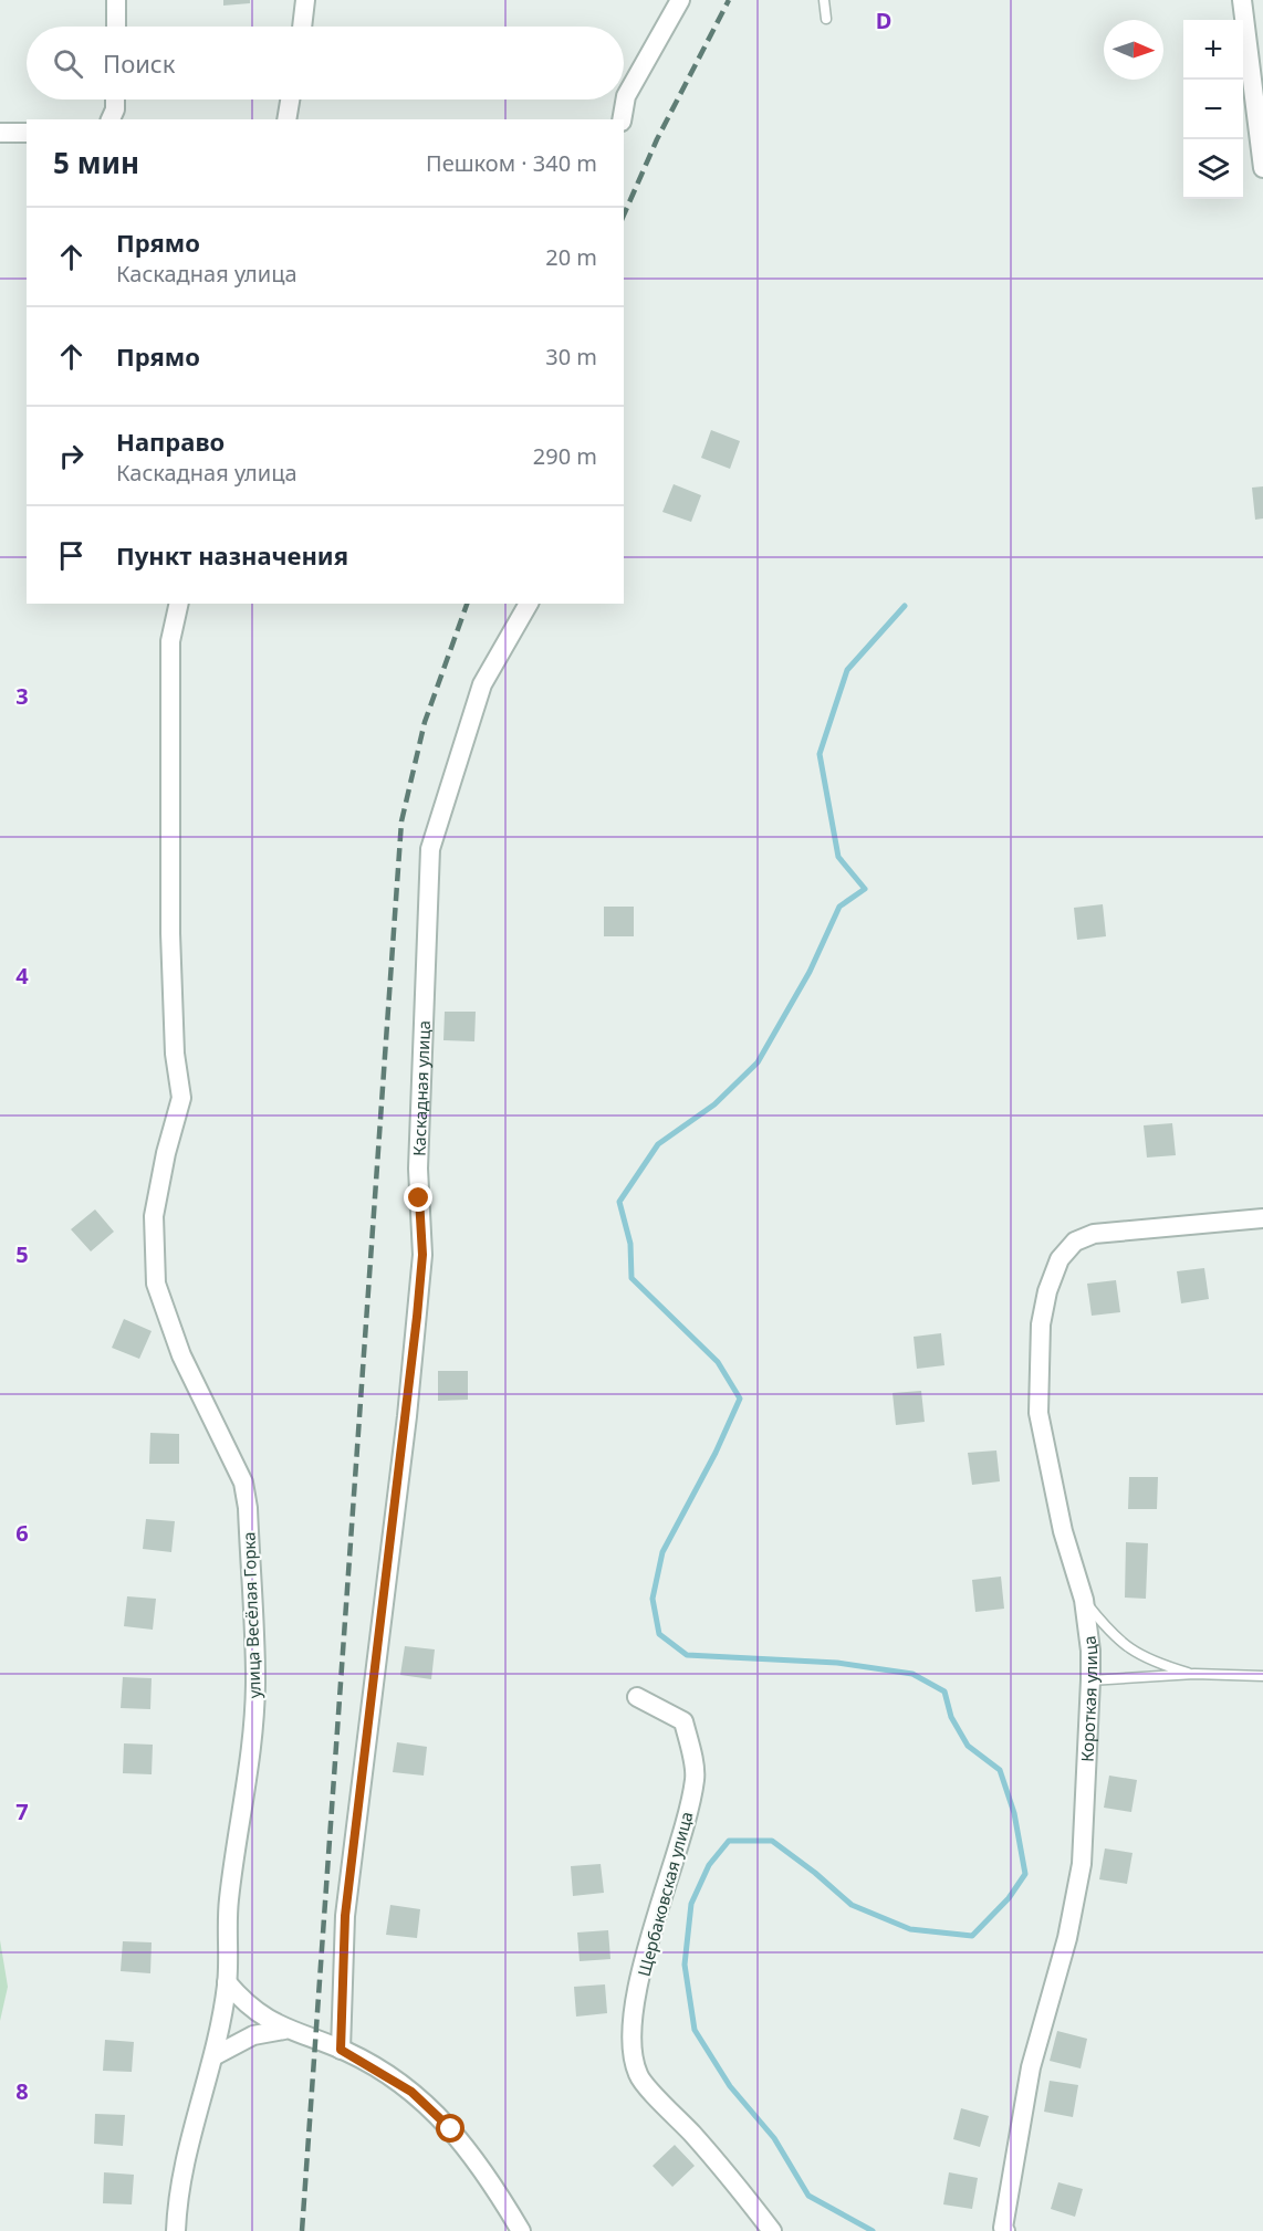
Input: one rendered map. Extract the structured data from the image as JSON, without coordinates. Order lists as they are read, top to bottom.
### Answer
{
  "streets": {
    "street": [
      "Каскадная улица",
      "улица Весёлая Горка",
      "Короткая улица",
      "Щербаковская улица"
    ]
  },
  "north": "right",
  "page": {
    "map_buttons": ["+", "−"],
    "search": "Поиск",
    "heading": ["5 мин", "Пешком · 340 m"],
    "list": [
      ["Прямо", "Каскадная улица", "20 m"],
      ["Прямо", "30 m"],
      ["Направо", "Каскадная улица", "290 m"],
      "Пункт назначения"
    ]
  },
  "grid": {
    "columns": ["D"],
    "rows": [
      "3",
      "4",
      "5",
      "6",
      "7",
      "8"
    ]
  }
}
